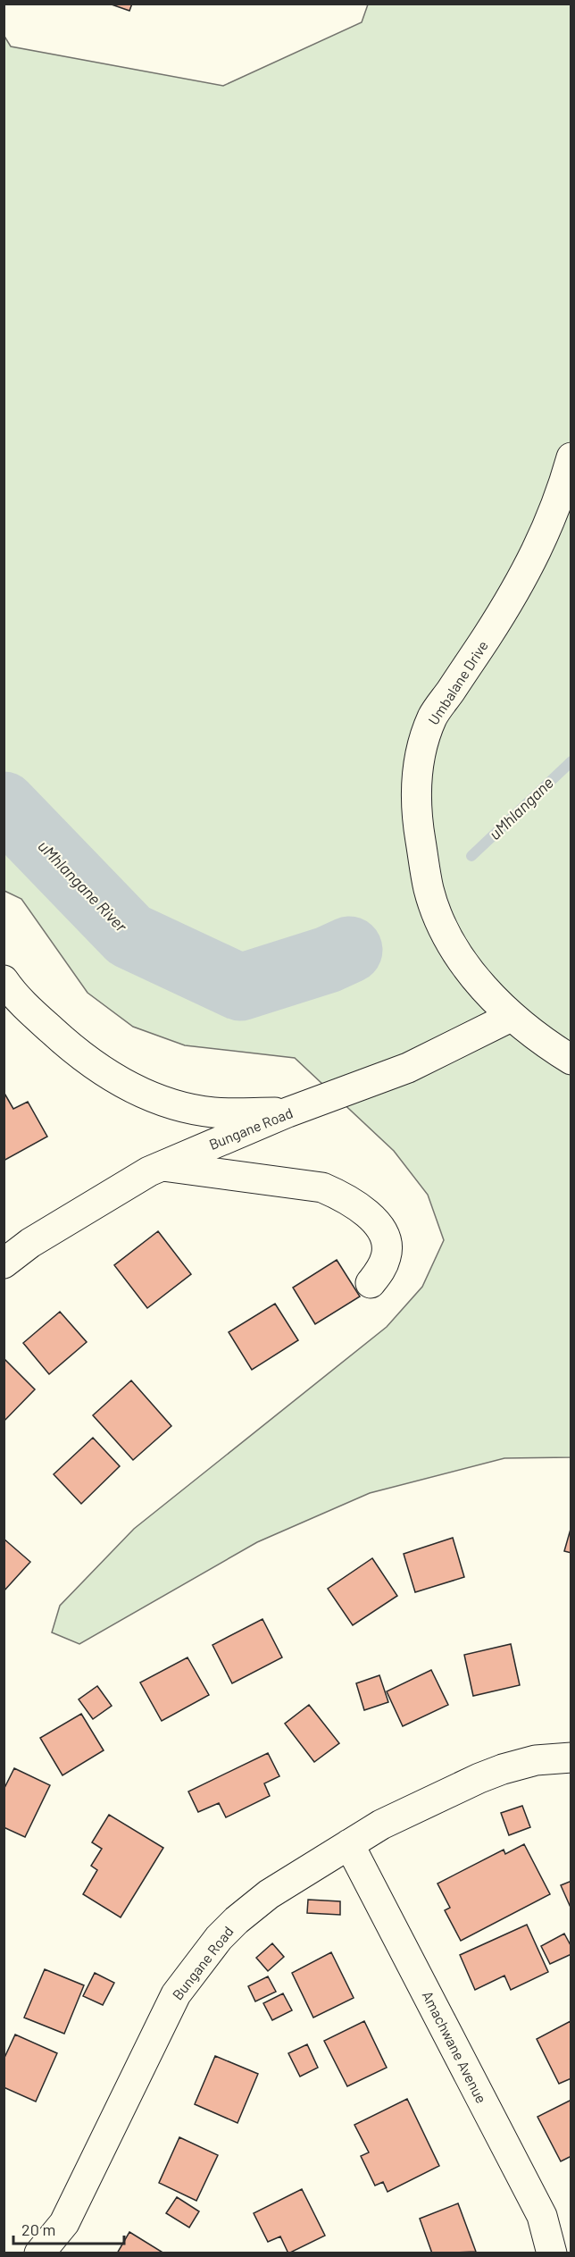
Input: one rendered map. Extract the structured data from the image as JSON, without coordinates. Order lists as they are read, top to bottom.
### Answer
{
  "streets": {
    "street": ["Umbalane Drive", "Bungane Road", "Amachwane Avenue"]
  },
  "crossings": [
    ["Umbalane Drive", "Bungane Road"],
    ["Bungane Road", "Amachwane Avenue"]
  ],
  "water": ["uMhlangane", "uMhlangane River"],
  "scale_bar": "20 m"
}
